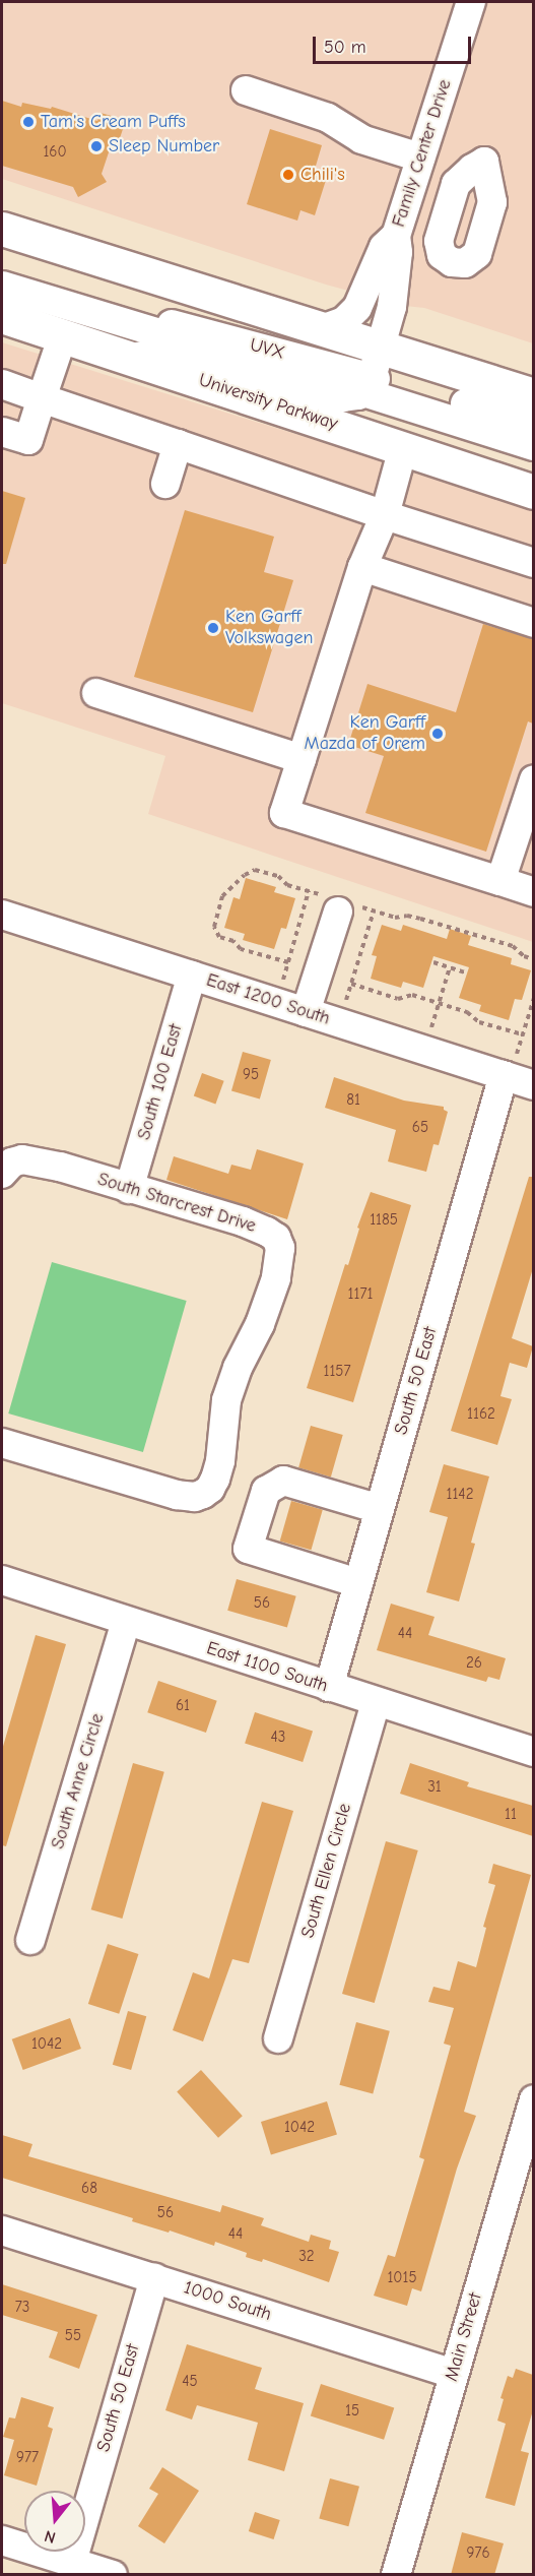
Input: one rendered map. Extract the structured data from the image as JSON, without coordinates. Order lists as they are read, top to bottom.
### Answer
{
  "streets": {
    "main road": ["University Parkway"],
    "street": [
      "Family Center Drive",
      "UVX",
      "East 1200 South",
      "South 100 East",
      "South Starcrest Drive",
      "South 50 East",
      "East 1100 South",
      "South Anne Circle",
      "South Ellen Circle",
      "1000 South",
      "Main Street"
    ]
  },
  "crossings": [
    ["East 1200 South", "South 100 East"],
    ["East 1200 South", "South 50 East"],
    ["South 100 East", "South Starcrest Drive"],
    ["South 50 East", "East 1100 South"],
    ["South 50 East", "1000 South"],
    ["East 1100 South", "South Anne Circle"],
    ["East 1100 South", "South Ellen Circle"],
    ["1000 South", "Main Street"]
  ],
  "places": [
    "Tam's Cream Puffs",
    "Sleep Number",
    "Chili's",
    "Ken Garff Volkswagen",
    "Ken Garff Mazda of Orem"
  ],
  "house_numbers": [
    "160",
    "95",
    "81",
    "65",
    "1185",
    "1171",
    "1157",
    "1162",
    "1142",
    "56",
    "44",
    "26",
    "61",
    "43",
    "31",
    "11",
    "1042",
    "1042",
    "68",
    "56",
    "44",
    "32",
    "1015",
    "73",
    "55",
    "45",
    "15",
    "977",
    "976"
  ],
  "scale_bar": "50 m",
  "north": "bottom"
}
